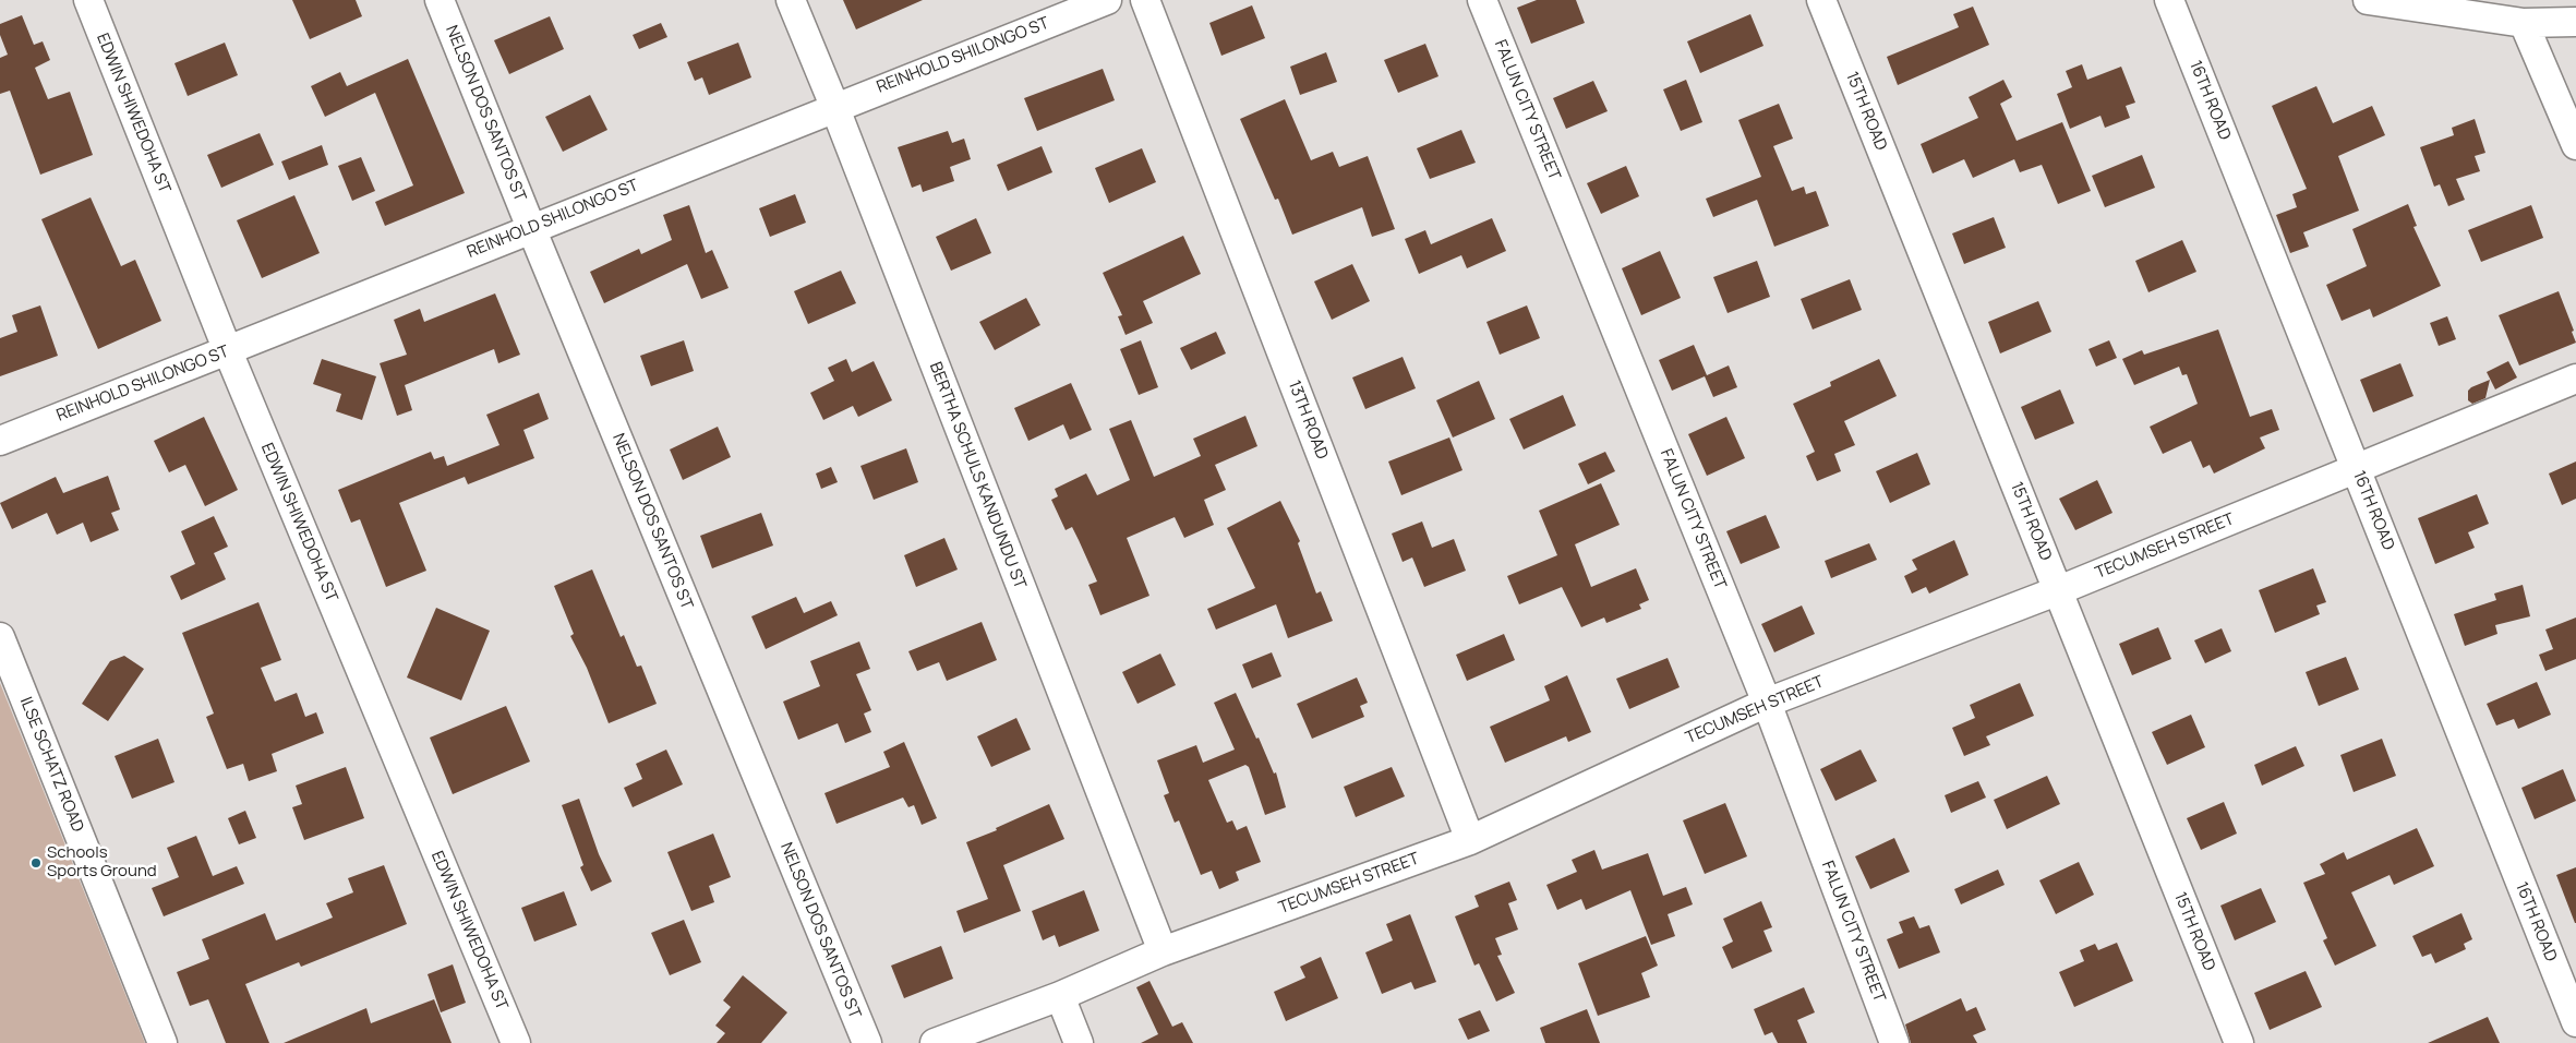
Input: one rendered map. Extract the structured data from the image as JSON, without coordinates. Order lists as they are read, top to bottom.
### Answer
{
  "streets": {
    "street": [
      "REINHOLD SHILONGO ST",
      "16TH ROAD",
      "FALUN CITY STREET",
      "15TH ROAD",
      "EDWIN SHIWEDOHA ST",
      "NELSON DOS SANTOS ST",
      "13TH ROAD",
      "BERTHA SCHULS KANDUNDU ST",
      "TECUMSEH STREET",
      "ILSE SCHATZ ROAD"
    ]
  },
  "crossings": [
    ["REINHOLD SHILONGO ST", "EDWIN SHIWEDOHA ST"],
    ["REINHOLD SHILONGO ST", "NELSON DOS SANTOS ST"],
    ["REINHOLD SHILONGO ST", "BERTHA SCHULS KANDUNDU ST"],
    ["16TH ROAD", "TECUMSEH STREET"],
    ["FALUN CITY STREET", "TECUMSEH STREET"],
    ["15TH ROAD", "TECUMSEH STREET"],
    ["13TH ROAD", "TECUMSEH STREET"],
    ["BERTHA SCHULS KANDUNDU ST", "TECUMSEH STREET"]
  ],
  "places": ["Schools Sports Ground"]
}
